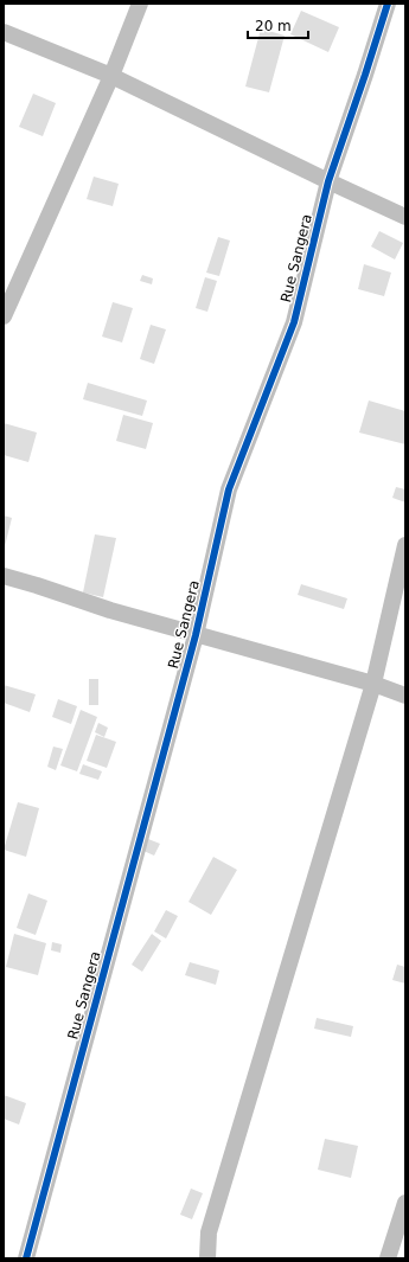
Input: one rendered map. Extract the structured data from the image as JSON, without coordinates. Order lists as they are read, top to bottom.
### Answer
{
  "streets": {
    "street": ["Rue Sangera"]
  },
  "scale_bar": "20 m"
}
